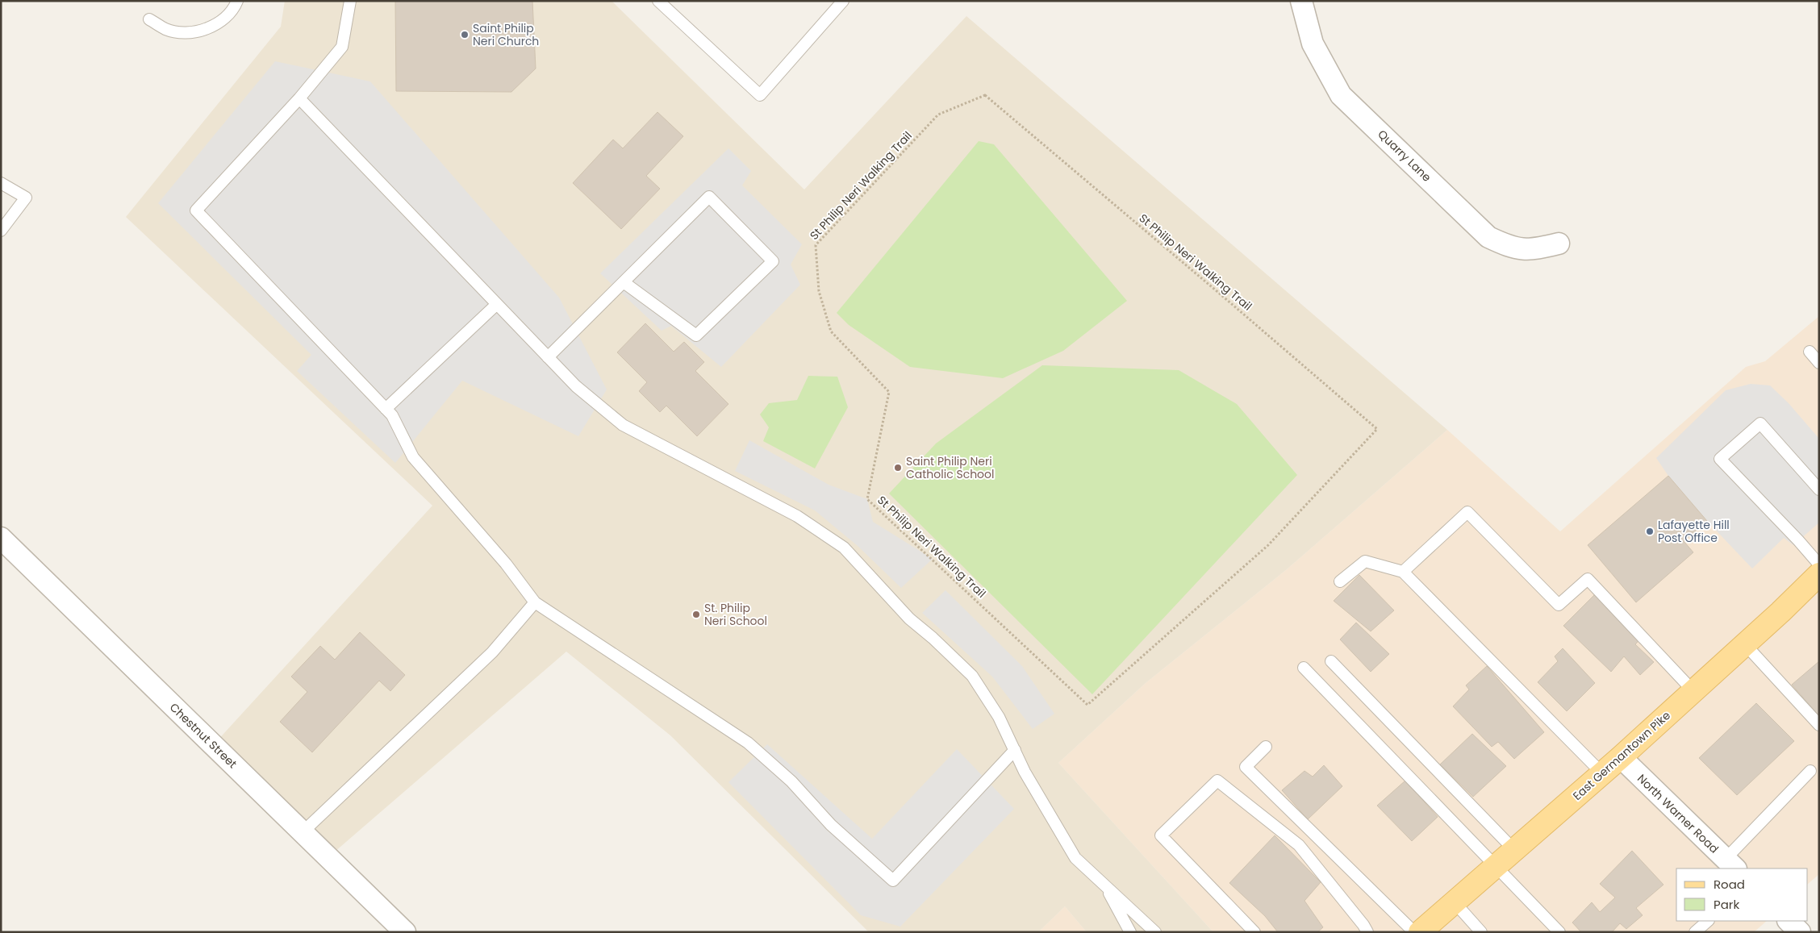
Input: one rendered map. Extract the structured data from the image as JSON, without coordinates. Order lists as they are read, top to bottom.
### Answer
{
  "streets": {
    "main road": ["East Germantown Pike"],
    "street": ["Quarry Lane", "Chestnut Street", "North Warner Road"],
    "path": ["St Philip Neri Walking Trail"]
  },
  "crossings": [
    ["East Germantown Pike", "North Warner Road"]
  ],
  "places": [
    "Saint Philip Neri Church",
    "Saint Philip Neri Catholic School",
    "Lafayette Hill Post Office",
    "St. Philip Neri School"
  ],
  "legend": ["Road", "Park"]
}
